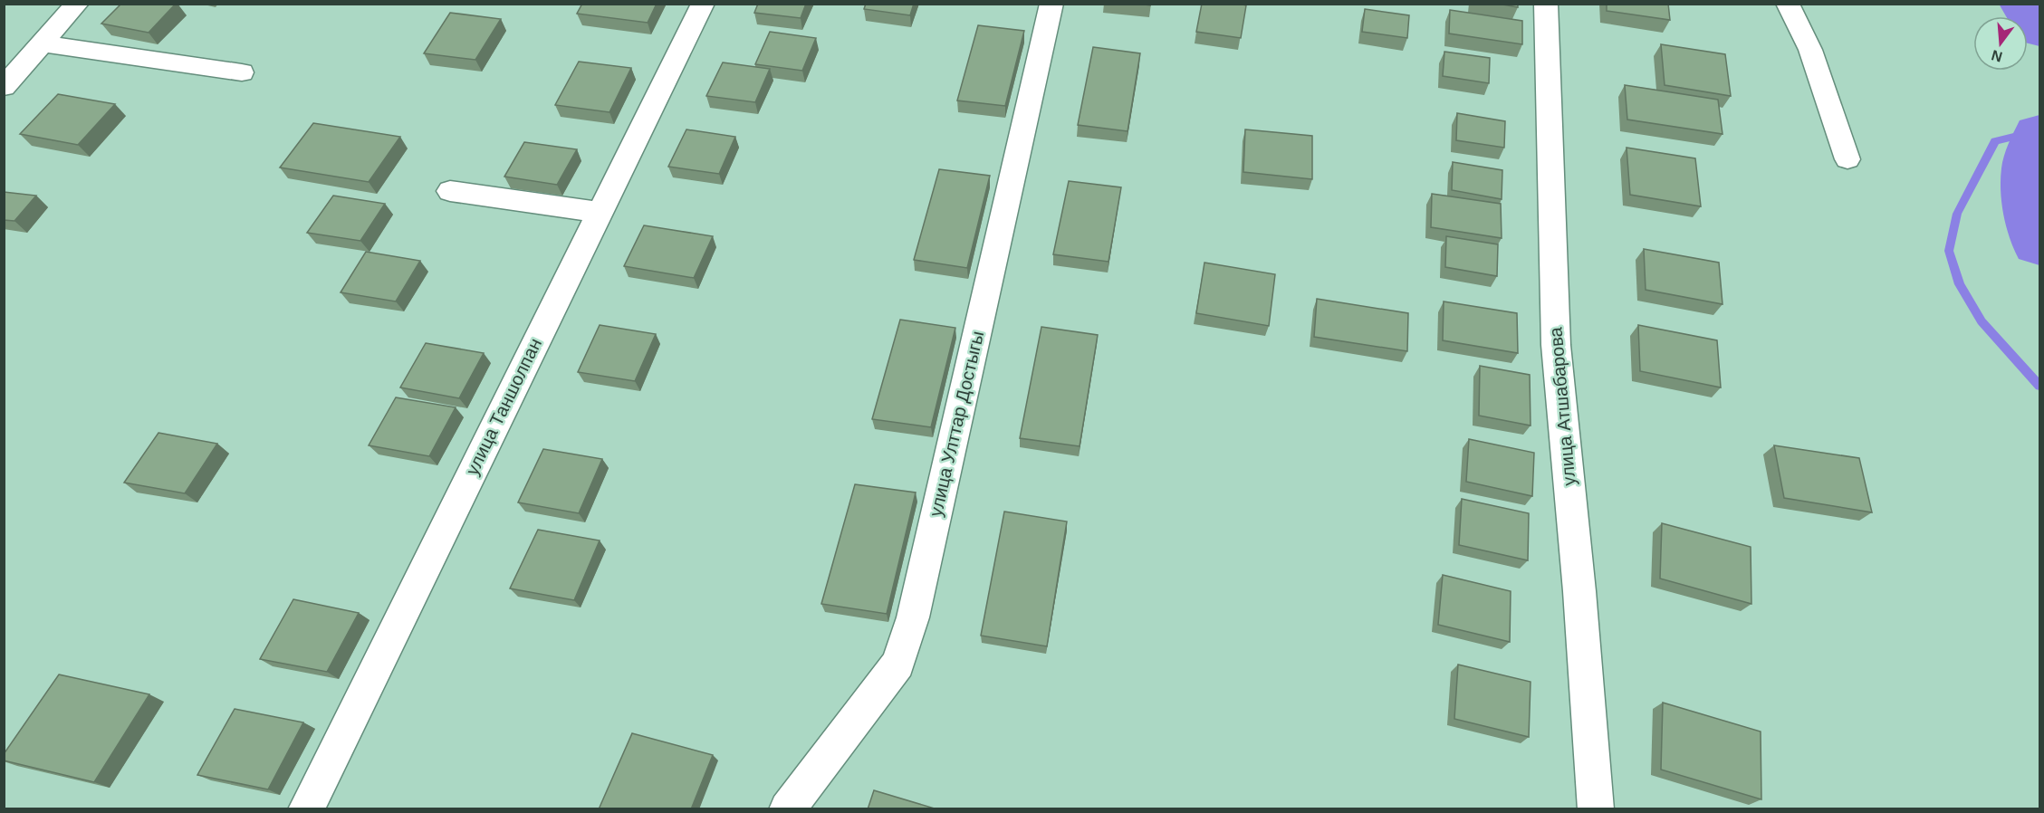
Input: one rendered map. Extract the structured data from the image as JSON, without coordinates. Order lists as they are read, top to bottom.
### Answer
{
  "streets": {
    "street": ["улица Таншолпан", "улица Атшабарова", "улица Улттар Достыгы"]
  },
  "north": "bottom"
}
